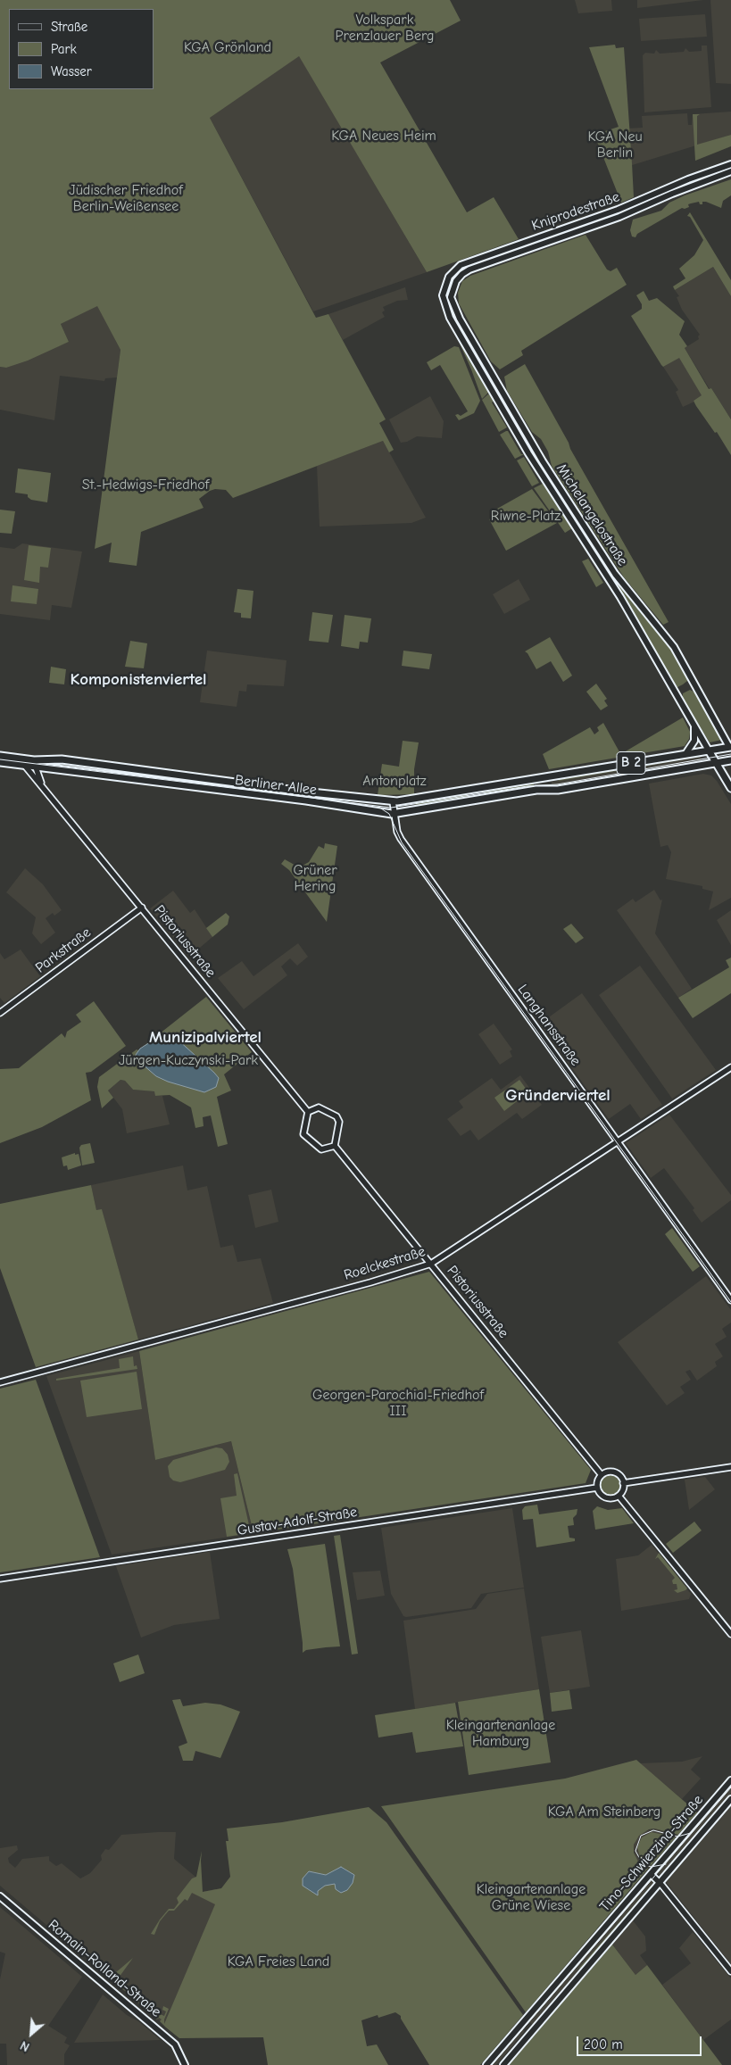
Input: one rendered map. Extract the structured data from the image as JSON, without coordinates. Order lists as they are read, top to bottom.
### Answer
{
  "streets": {
    "main road": [
      "Kniprodestraße",
      "Michelangelostraße",
      "B 2",
      "Berliner Allee",
      "Tino-Schwierzina-Straße",
      "Romain-Rolland-Straße"
    ],
    "street": [
      "Pistoriusstraße",
      "Parkstraße",
      "Langhansstraße",
      "Roelckestraße",
      "Gustav-Adolf-Straße"
    ]
  },
  "crossings": [
    ["Kniprodestraße", "Michelangelostraße"],
    ["Michelangelostraße", "B 2"],
    ["B 2", "Berliner Allee"],
    ["Berliner Allee", "Pistoriusstraße"],
    ["Berliner Allee", "Langhansstraße"],
    ["Pistoriusstraße", "Parkstraße"],
    ["Pistoriusstraße", "Roelckestraße"],
    ["Pistoriusstraße", "Gustav-Adolf-Straße"],
    ["Langhansstraße", "Roelckestraße"]
  ],
  "districts": ["Komponistenviertel", "Munizipalviertel", "Gründerviertel"],
  "parks": [
    "Volkspark Prenzlauer Berg",
    "KGA Grönland",
    "KGA Neues Heim",
    "KGA Neu Berlin",
    "Jüdischer Friedhof Berlin-Weißensee",
    "St.-Hedwigs-Friedhof",
    "Riwne-Platz",
    "Antonplatz",
    "Grüner Hering",
    "Jürgen-Kuczynski-Park",
    "Georgen-Parochial-Friedhof III",
    "Kleingartenanlage Hamburg",
    "KGA Am Steinberg",
    "Kleingartenanlage Grüne Wiese",
    "KGA Freies Land"
  ],
  "legend": ["Straße", "Park", "Wasser"],
  "scale_bar": "200 m",
  "north": "bottom left"
}
